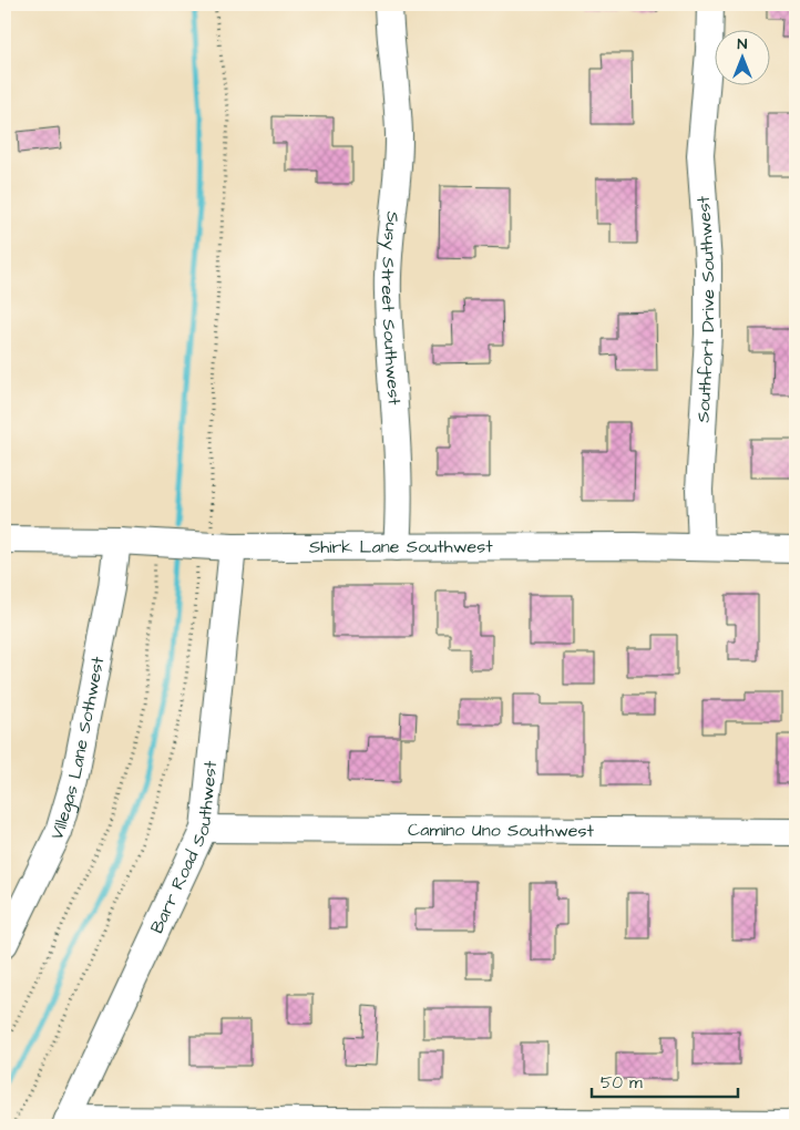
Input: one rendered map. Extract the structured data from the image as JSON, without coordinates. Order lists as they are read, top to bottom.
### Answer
{
  "streets": {
    "street": [
      "Susy Street Southwest",
      "Southfort Drive Southwest",
      "Shirk Lane Southwest",
      "Villegas Lane Sothwest",
      "Camino Uno Southwest",
      "Barr Road Southwest"
    ]
  },
  "crossings": [
    ["Susy Street Southwest", "Shirk Lane Southwest"],
    ["Southfort Drive Southwest", "Shirk Lane Southwest"],
    ["Shirk Lane Southwest", "Villegas Lane Sothwest"],
    ["Shirk Lane Southwest", "Barr Road Southwest"],
    ["Camino Uno Southwest", "Barr Road Southwest"]
  ],
  "scale_bar": "50 m",
  "north": "top"
}
